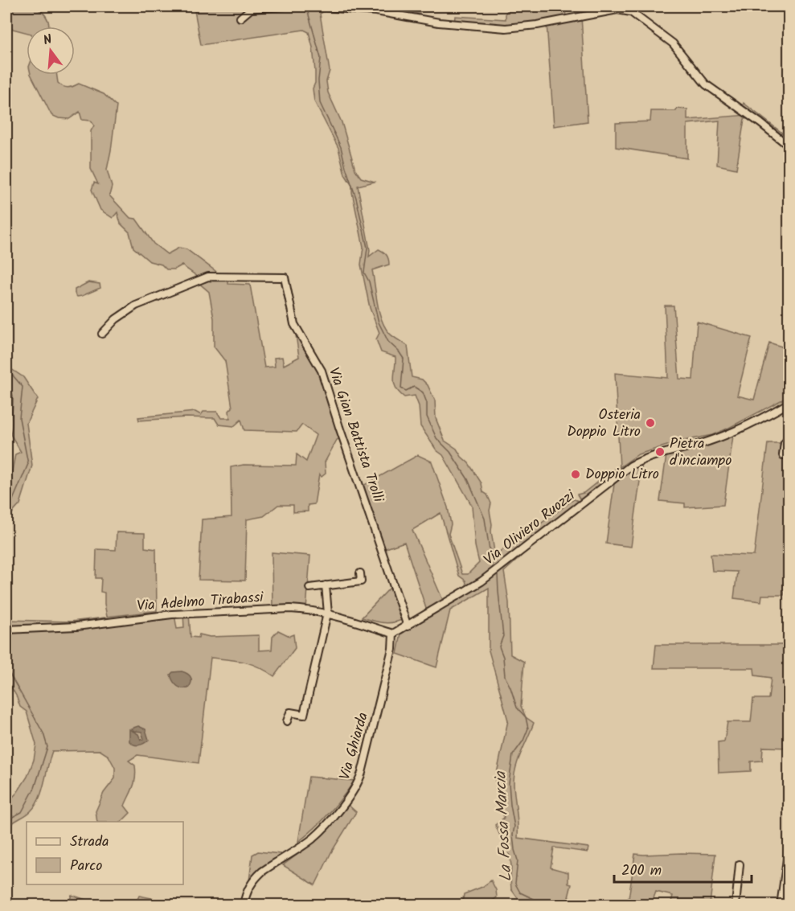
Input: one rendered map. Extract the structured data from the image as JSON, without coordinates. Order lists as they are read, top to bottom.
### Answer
{
  "streets": {
    "street": [
      "Via Gian Battista Trolli",
      "Via Oliviero Ruozzi",
      "Via Adelmo Tirabassi",
      "Via Ghiarda"
    ]
  },
  "crossings": [
    ["Via Gian Battista Trolli", "Via Oliviero Ruozzi"],
    ["Via Oliviero Ruozzi", "Via Adelmo Tirabassi"],
    ["Via Oliviero Ruozzi", "Via Ghiarda"],
    ["Via Adelmo Tirabassi", "Via Ghiarda"]
  ],
  "water": ["La Fossa Marcia"],
  "places": ["Osteria Doppio Litro", "Pietra d'inciampo", "Doppio Litro"],
  "legend": ["Strada", "Parco"],
  "scale_bar": "200 m",
  "north": "top"
}
